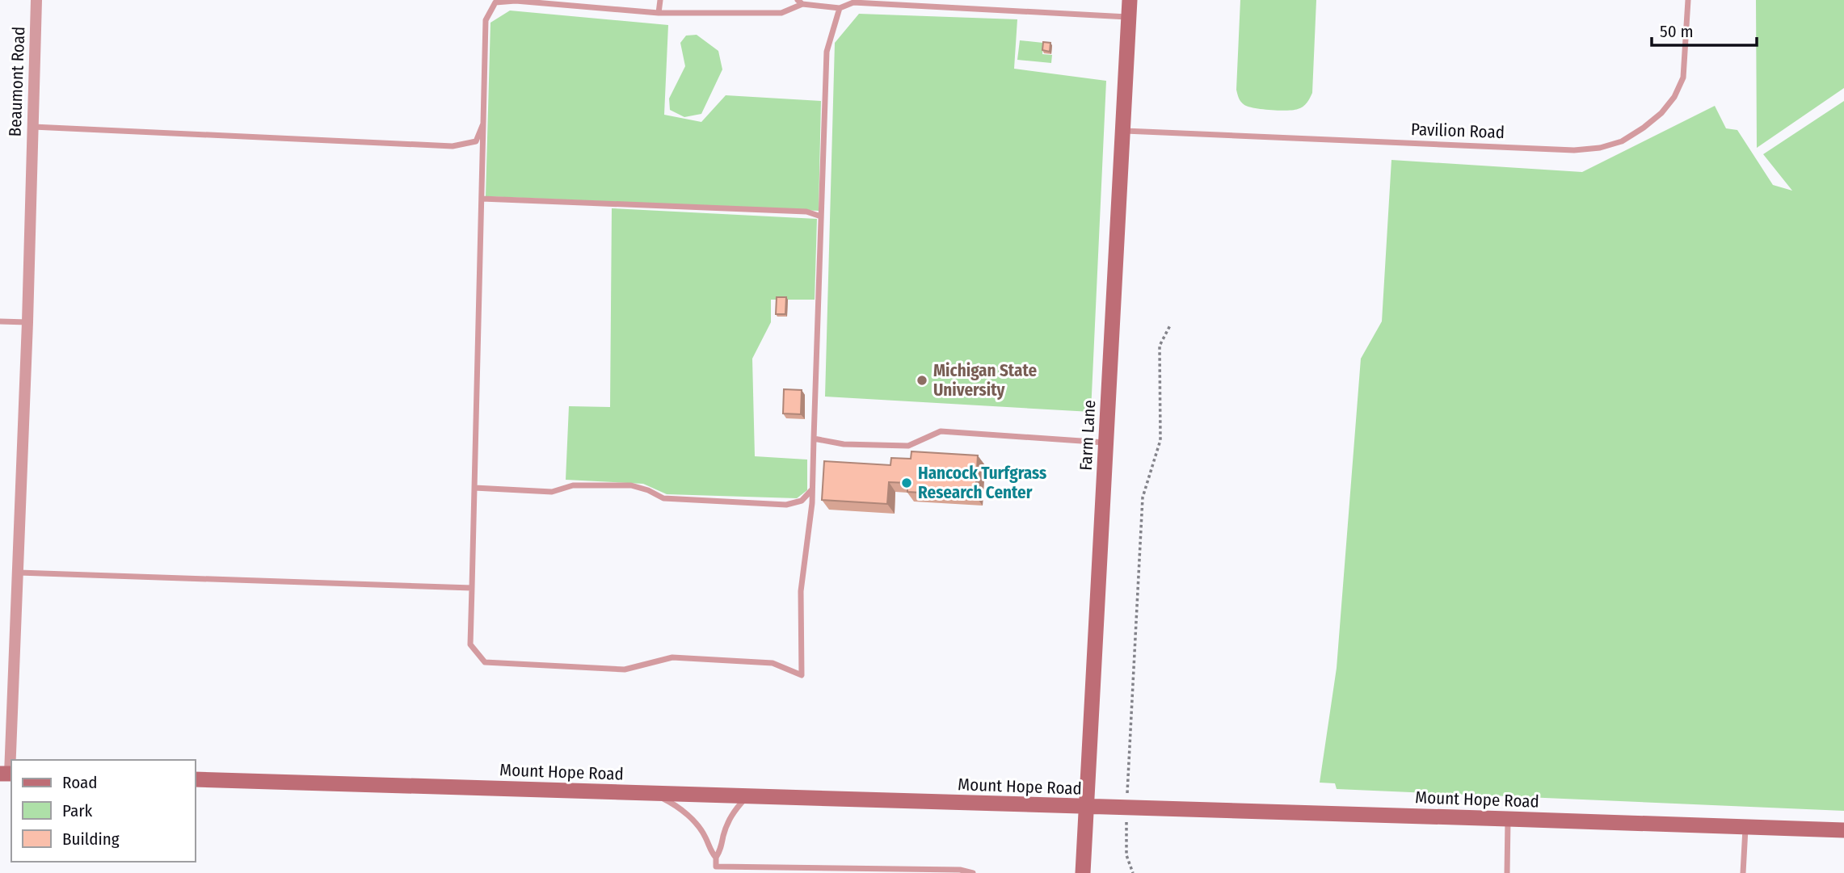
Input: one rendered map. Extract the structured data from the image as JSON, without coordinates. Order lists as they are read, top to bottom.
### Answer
{
  "streets": {
    "street": ["Beaumont Road", "Farm Lane", "Mount Hope Road"],
    "lane": ["Pavilion Road"]
  },
  "crossings": [
    ["Pavilion Road", "Farm Lane"],
    ["Farm Lane", "Mount Hope Road"]
  ],
  "places": ["Michigan State University", "Hancock Turfgrass Research Center"],
  "legend": ["Road", "Park", "Building"],
  "scale_bar": "50 m"
}
